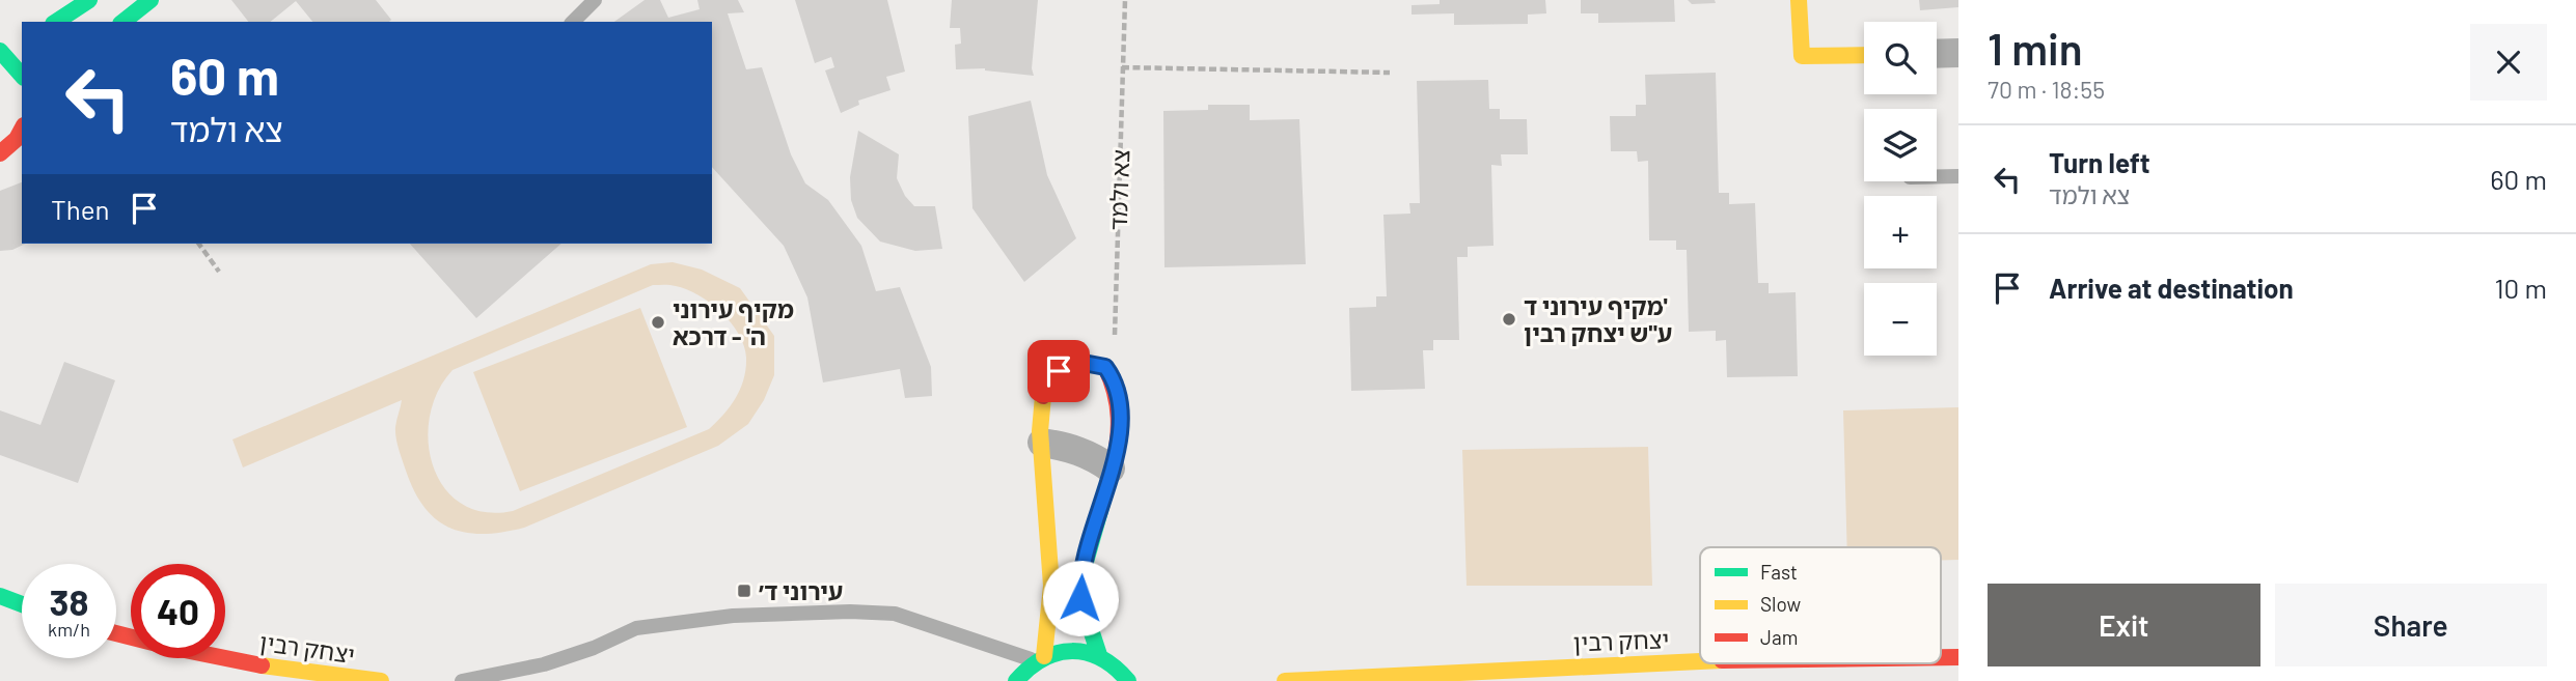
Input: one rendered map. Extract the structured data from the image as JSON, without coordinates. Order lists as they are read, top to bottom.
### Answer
{
  "streets": {
    "main road": ["יצחק רבין"],
    "path": ["צא ולמד"]
  },
  "places": {
    "other": ["מקיף עירוני ד' ע\"ש יצחק רבין", "מקיף עירוני ה' - דרכא"],
    "transit": ["עירוני ד׳"]
  },
  "legend": ["Fast", "Slow", "Jam"],
  "page": {
    "heading": ["1 min", "70 m · 18:55"],
    "map_buttons": ["+", "−"],
    "turn": ["60 m", "צא ולמד"],
    "list": [
      {
        "name": "Turn left",
        "note": "צא ולמד",
        "value": "60 m"
      },
      {
        "name": "Arrive at destination",
        "value": "10 m"
      }
    ],
    "then": "Then",
    "speed": "38 km/h",
    "limit": "40",
    "buttons": ["Exit", "Share"]
  }
}
